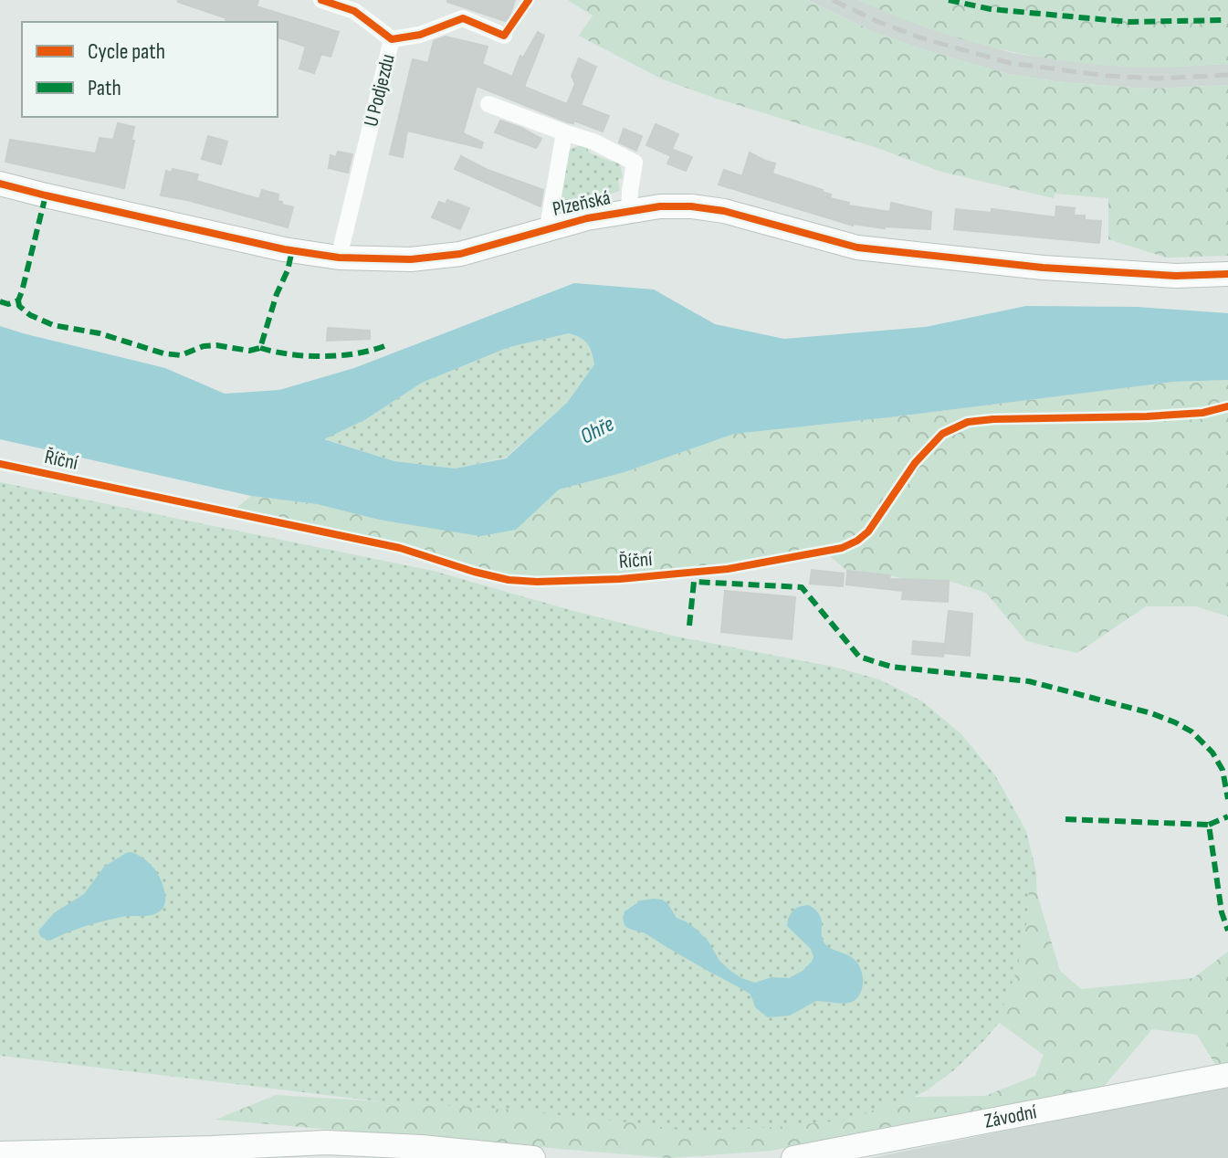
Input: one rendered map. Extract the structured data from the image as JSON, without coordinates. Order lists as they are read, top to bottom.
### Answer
{
  "streets": {
    "street": ["U Podjezdu", "Plzeňská", "Závodní"],
    "cycle path": ["Říční"]
  },
  "crossings": [
    ["U Podjezdu", "Plzeňská"]
  ],
  "water": ["Ohře"],
  "legend": ["Cycle path", "Path"]
}
